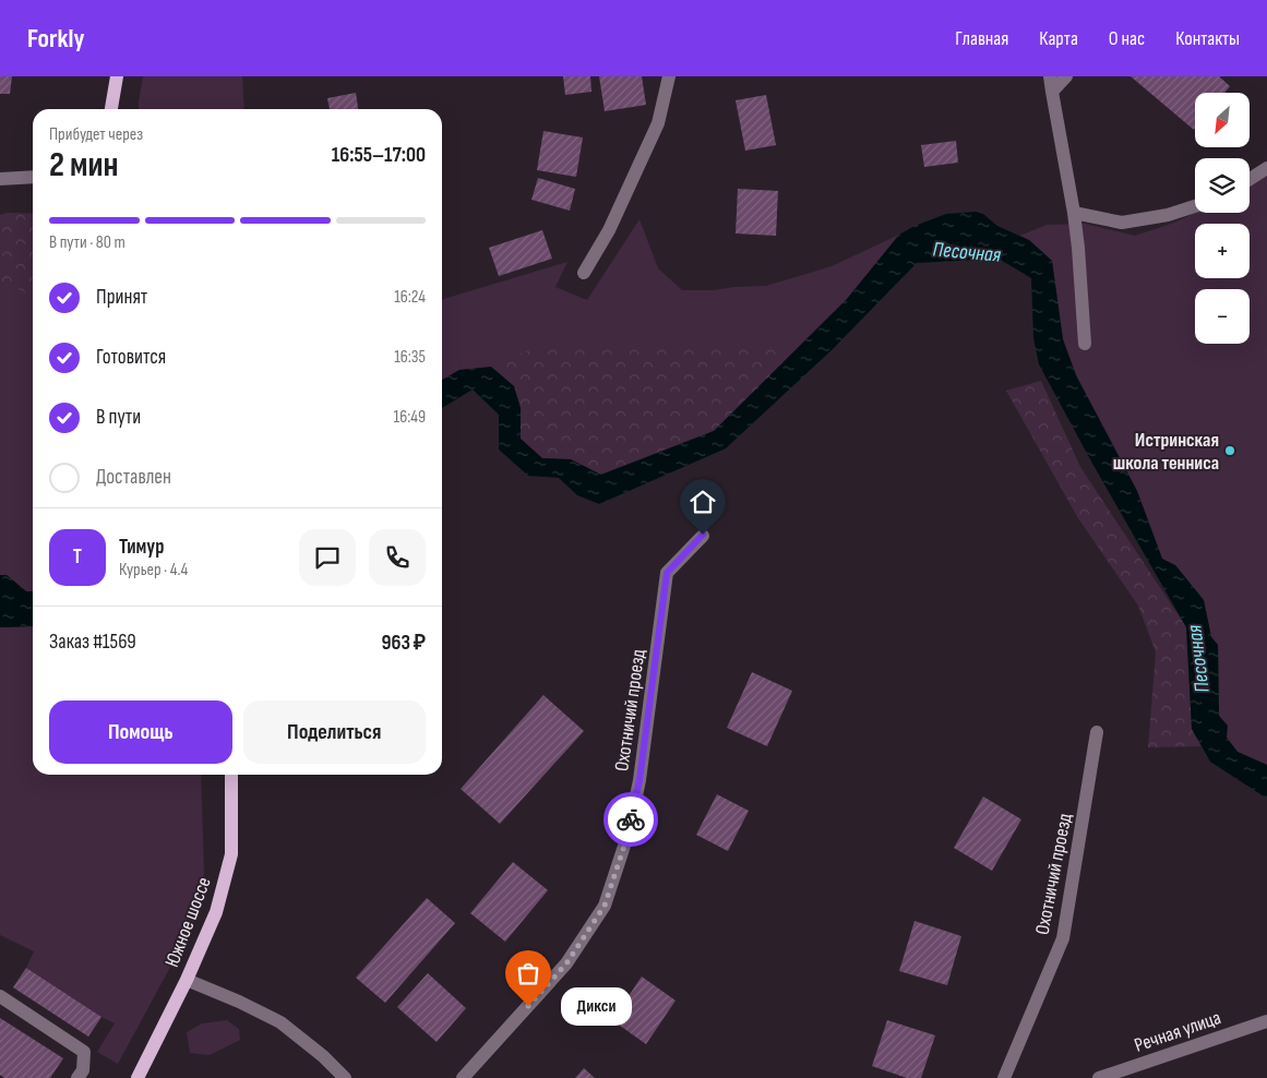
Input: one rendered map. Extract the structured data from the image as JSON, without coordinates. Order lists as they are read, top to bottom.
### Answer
{
  "streets": {
    "main road": ["Южное шоссе"],
    "street": ["Охотничий проезд", "Речная улица"]
  },
  "water": ["Песочная"],
  "places": ["Истринская школа тенниса", "Дикси"],
  "north": "bottom left",
  "page": {
    "header": "Forkly",
    "nav": [
      "Главная",
      "Карта",
      "О нас",
      "Контакты"
    ],
    "map_buttons": ["+", "−"],
    "heading": ["2 мин", "Прибудет через", "16:55–17:00"],
    "panel": [
      "Тимур",
      "Курьер · 4.4",
      "Заказ #1569",
      "963 ₽"
    ],
    "bar": "В пути · 80 m",
    "list": [
      ["Принят", "16:24"],
      ["Готовится", "16:35"],
      ["В пути", "16:49"],
      "Доставлен"
    ],
    "round": "Т",
    "buttons": ["Помощь", "Поделиться"],
    "bubble": "Дикси"
  }
}
